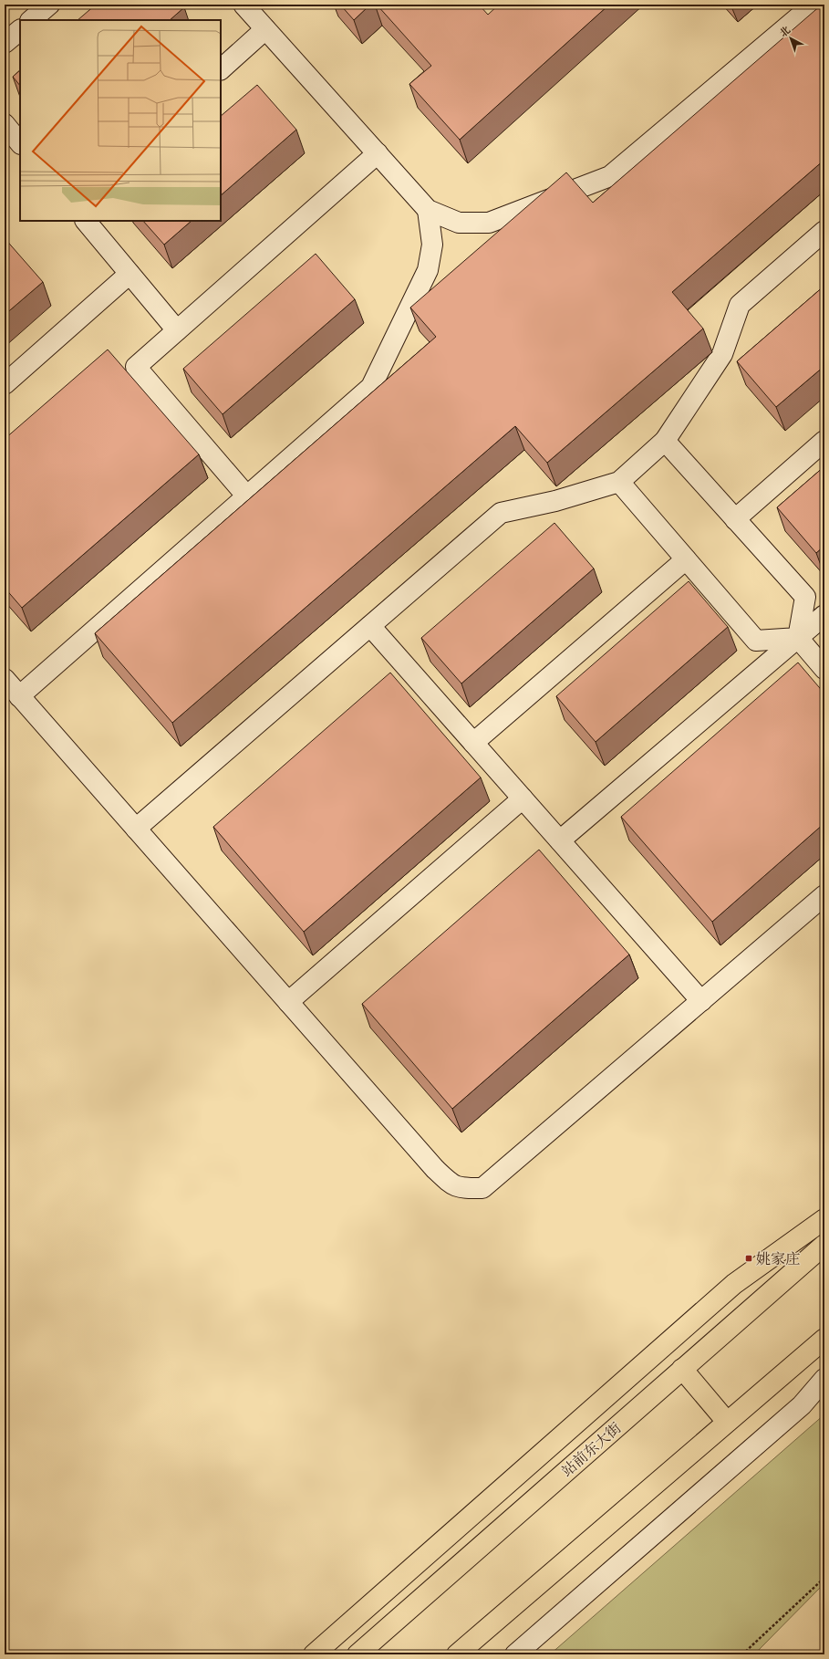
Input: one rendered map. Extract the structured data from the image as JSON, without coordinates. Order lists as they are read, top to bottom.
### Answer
{
  "streets": {
    "main road": ["站前东大街"]
  },
  "places": {
    "transit": ["姚家庄"]
  },
  "north": "top left"
}
